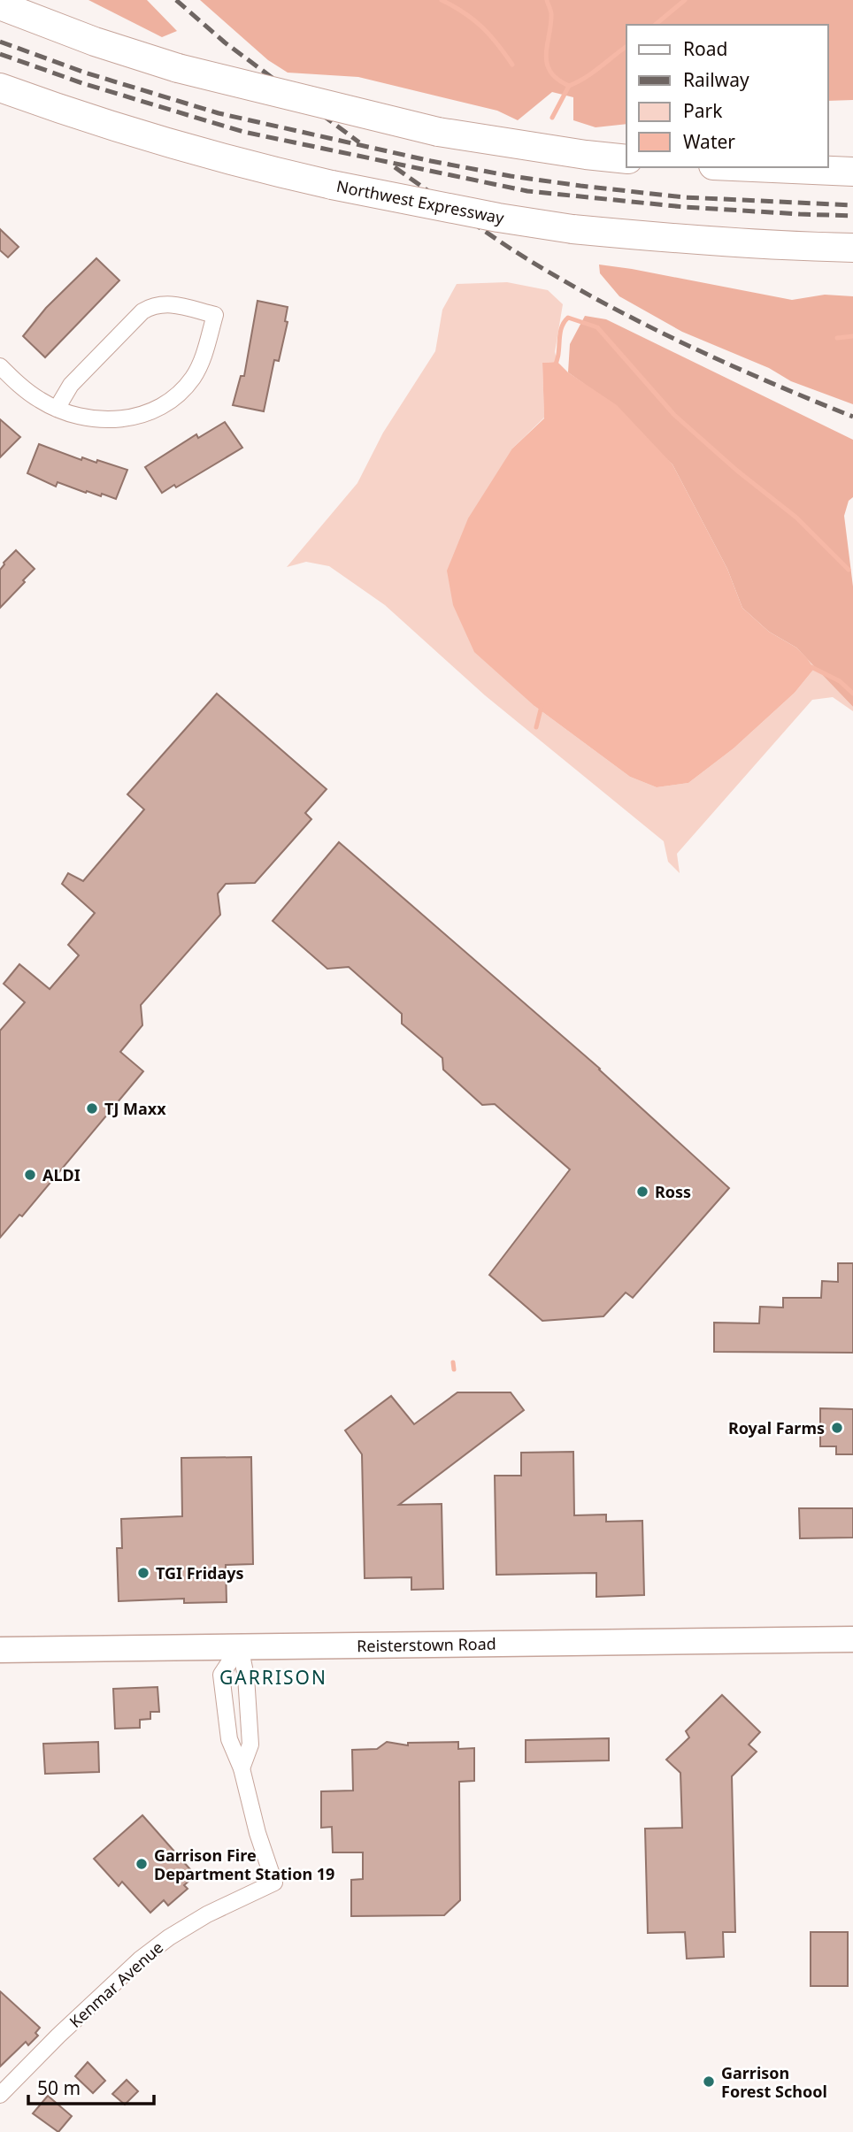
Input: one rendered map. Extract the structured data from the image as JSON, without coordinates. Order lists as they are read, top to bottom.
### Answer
{
  "streets": {
    "highway": ["Northwest Expressway"],
    "main road": ["Reisterstown Road"],
    "street": ["Kenmar Avenue"]
  },
  "crossings": [
    ["Reisterstown Road", "Kenmar Avenue"]
  ],
  "districts": ["GARRISON"],
  "places": [
    "TJ Maxx",
    "ALDI",
    "Ross",
    "Royal Farms",
    "TGI Fridays",
    "Garrison Fire Department Station 19",
    "Garrison Forest School"
  ],
  "legend": [
    "Road",
    "Railway",
    "Park",
    "Water"
  ],
  "scale_bar": "50 m"
}
